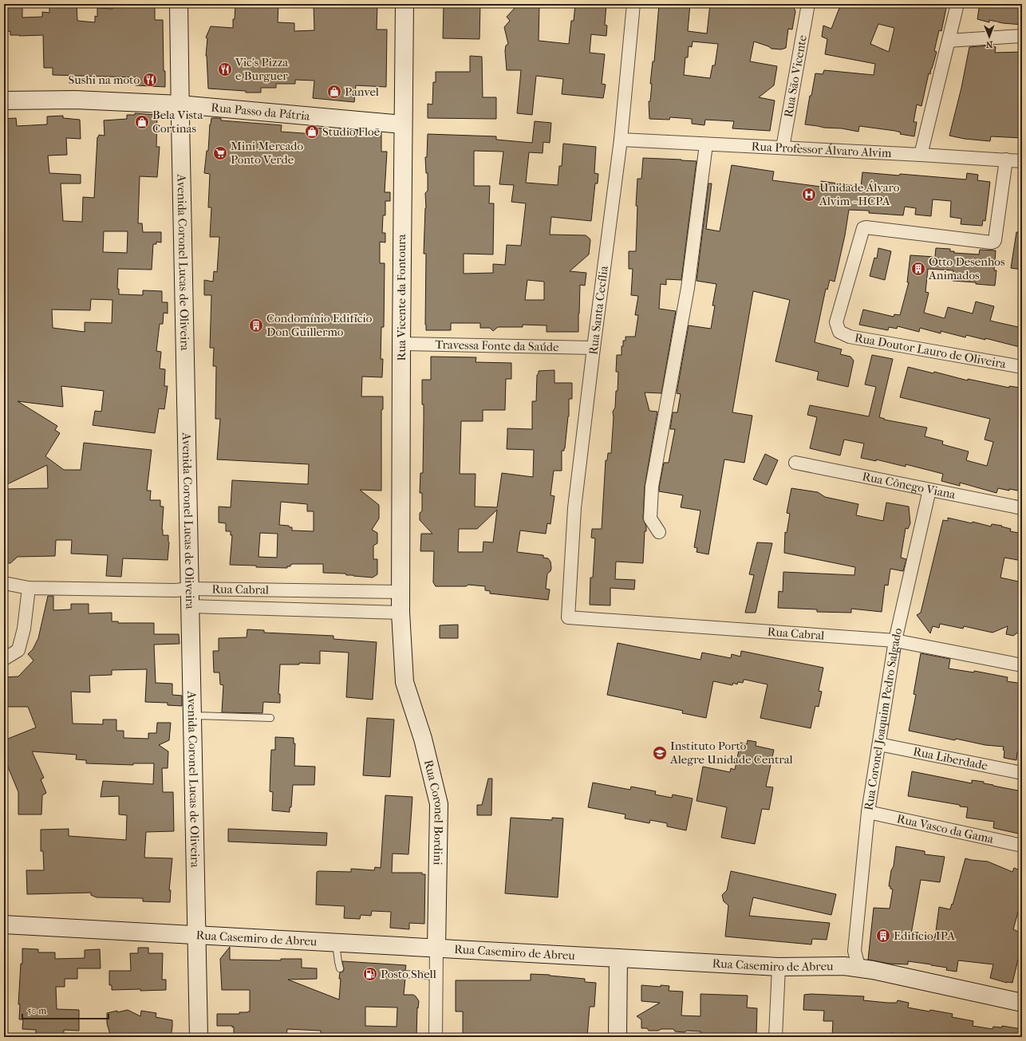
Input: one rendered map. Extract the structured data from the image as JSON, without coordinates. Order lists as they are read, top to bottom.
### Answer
{
  "streets": {
    "street": [
      "Rua São Vicente",
      "Rua Passo da Pátria",
      "Rua Professor Álvaro Alvim",
      "Avenida Coronel Lucas de Oliveira",
      "Rua Vicente da Fontoura",
      "Rua Santa Cecília",
      "Travessa Fonte da Saúde",
      "Rua Doutor Lauro de Oliveira",
      "Rua Cônego Viana",
      "Rua Cabral",
      "Rua Coronel Joaquim Pedro Salgado",
      "Rua Liberdade",
      "Rua Coronel Bordini",
      "Rua Vasco da Gama",
      "Rua Casemiro de Abreu"
    ]
  },
  "crossings": [
    ["Rua São Vicente", "Rua Professor Álvaro Alvim"],
    ["Rua Passo da Pátria", "Avenida Coronel Lucas de Oliveira"],
    ["Rua Passo da Pátria", "Rua Vicente da Fontoura"],
    ["Rua Professor Álvaro Alvim", "Rua Santa Cecília"],
    ["Rua Professor Álvaro Alvim", "Rua Doutor Lauro de Oliveira"],
    ["Avenida Coronel Lucas de Oliveira", "Rua Cabral"],
    ["Avenida Coronel Lucas de Oliveira", "Rua Casemiro de Abreu"],
    ["Rua Vicente da Fontoura", "Travessa Fonte da Saúde"],
    ["Rua Vicente da Fontoura", "Rua Cabral"],
    ["Rua Vicente da Fontoura", "Rua Coronel Bordini"],
    ["Rua Santa Cecília", "Travessa Fonte da Saúde"],
    ["Rua Santa Cecília", "Rua Cabral"],
    ["Rua Cônego Viana", "Rua Coronel Joaquim Pedro Salgado"],
    ["Rua Cabral", "Rua Coronel Joaquim Pedro Salgado"],
    ["Rua Cabral", "Rua Coronel Bordini"],
    ["Rua Coronel Joaquim Pedro Salgado", "Rua Liberdade"],
    ["Rua Coronel Joaquim Pedro Salgado", "Rua Vasco da Gama"],
    ["Rua Coronel Joaquim Pedro Salgado", "Rua Casemiro de Abreu"],
    ["Rua Coronel Bordini", "Rua Casemiro de Abreu"]
  ],
  "places": {
    "restaurant": ["Vic’s Pizza e Burguer", "Sushi na moto"],
    "shop": ["Panvel", "Bela Vista Cortinas", "Studio Floē"],
    "supermarket": ["Mini Mercado Ponto Verde"],
    "hospital": ["Unidade Álvaro Alvim - HCPA"],
    "building": ["Otto Desenhos Animados", "Condomínio Edifício Don Guillermo", "Edifício IPA"],
    "school or university": ["Instituto Porto Alegre Unidade Central"],
    "fuel station": ["Posto Shell"]
  },
  "scale_bar": "50 m",
  "north": "bottom"
}
